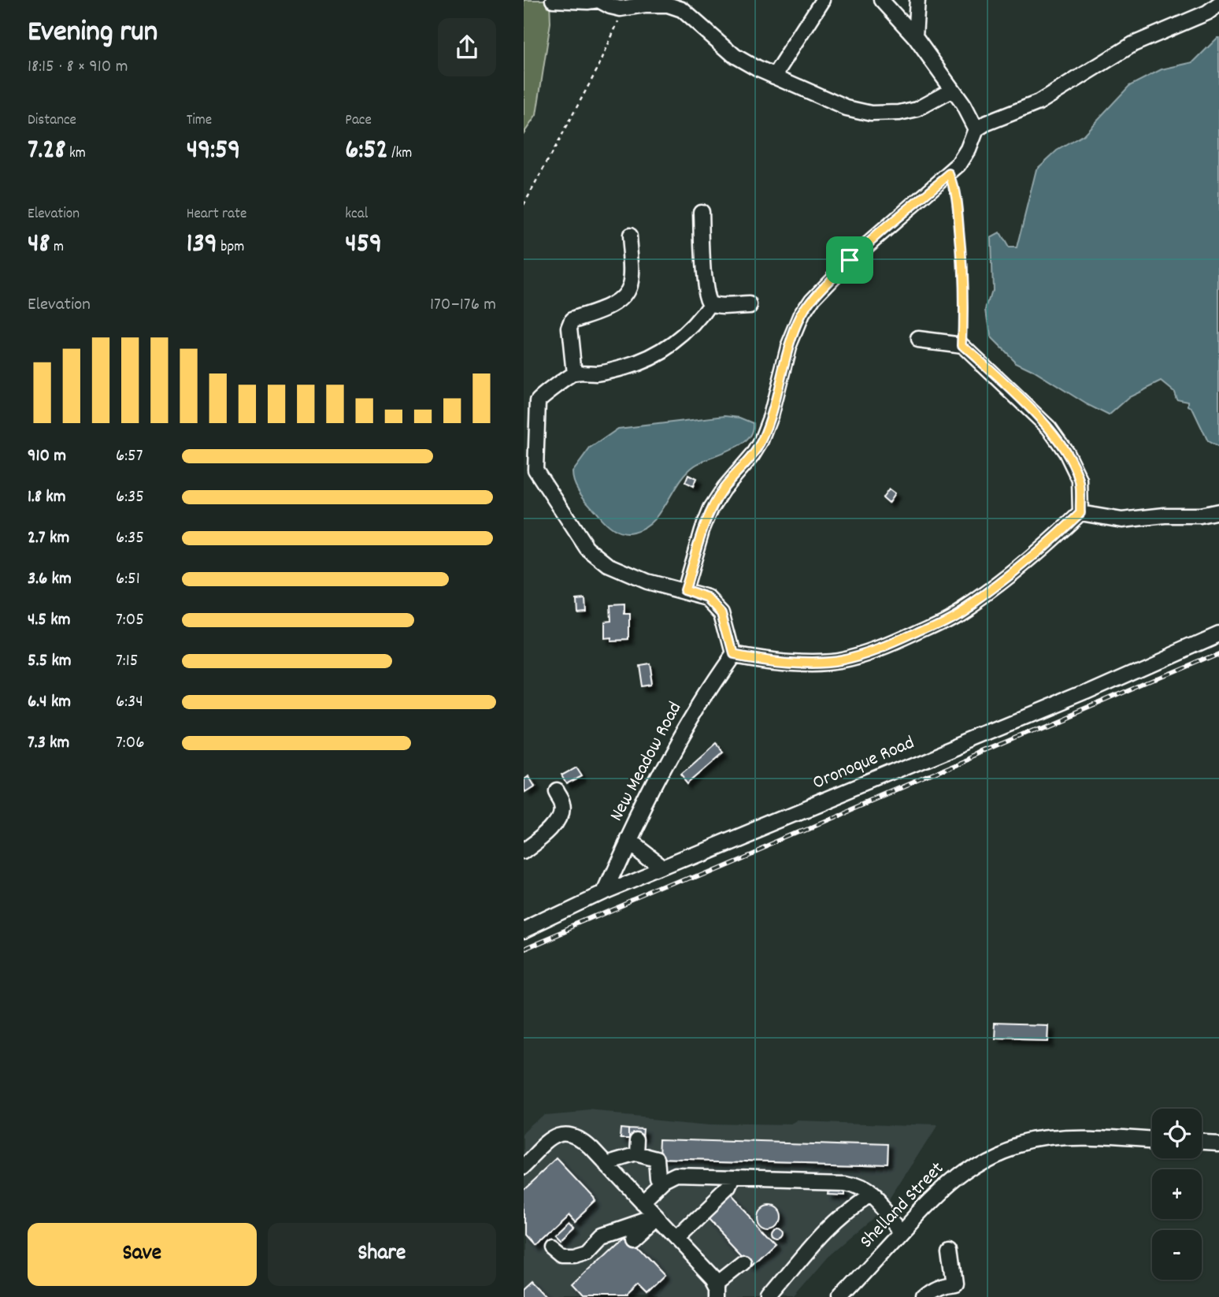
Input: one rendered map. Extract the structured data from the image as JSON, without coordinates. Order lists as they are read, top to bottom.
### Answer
{
  "streets": {
    "street": ["New Meadow Road", "Oronoque Road", "Shelland Street"]
  },
  "crossings": [
    ["New Meadow Road", "Oronoque Road"]
  ],
  "page": {
    "heading": ["Evening run", "18:15 · 8 × 910 m"],
    "stats": [
      ["Distance", "7.28 km"],
      ["Time", "49:59"],
      ["Pace", "6:52 /km"],
      ["Elevation", "48 m"],
      ["Heart rate", "139 bpm"],
      ["kcal", "459"]
    ],
    "chart": ["Elevation", "170–176 m"],
    "list": [
      {
        "name": "910 m",
        "note": "6:57"
      },
      {
        "name": "1.8 km",
        "note": "6:35"
      },
      {
        "name": "2.7 km",
        "note": "6:35"
      },
      {
        "name": "3.6 km",
        "note": "6:51"
      },
      {
        "name": "4.5 km",
        "note": "7:05"
      },
      {
        "name": "5.5 km",
        "note": "7:15"
      },
      {
        "name": "6.4 km",
        "note": "6:34"
      },
      {
        "name": "7.3 km",
        "note": "7:06"
      }
    ],
    "map_buttons": ["+", "−"],
    "buttons": ["Save", "Share"]
  }
}
